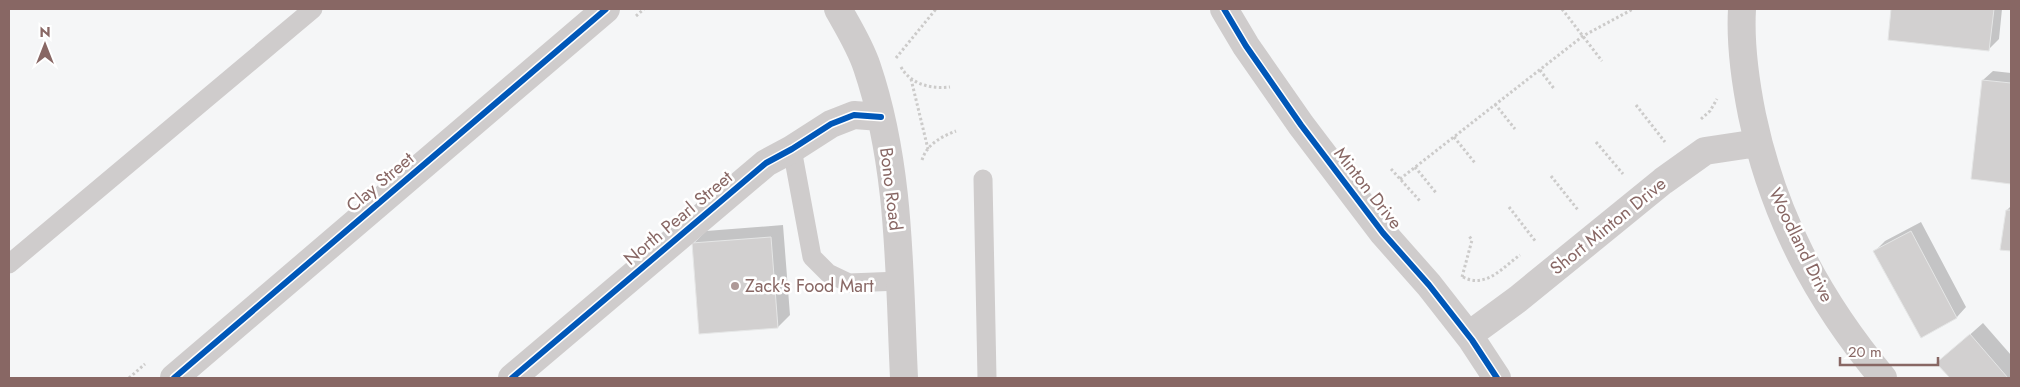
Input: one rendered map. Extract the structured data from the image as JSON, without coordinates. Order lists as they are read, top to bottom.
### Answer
{
  "streets": {
    "street": [
      "Clay Street",
      "Minton Drive",
      "Bono Road",
      "North Pearl Street",
      "Short Minton Drive",
      "Woodland Drive"
    ]
  },
  "crossings": [
    ["Minton Drive", "Short Minton Drive"],
    ["Bono Road", "North Pearl Street"],
    ["Short Minton Drive", "Woodland Drive"]
  ],
  "places": ["Zack's Food Mart"],
  "scale_bar": "20 m",
  "north": "top"
}
